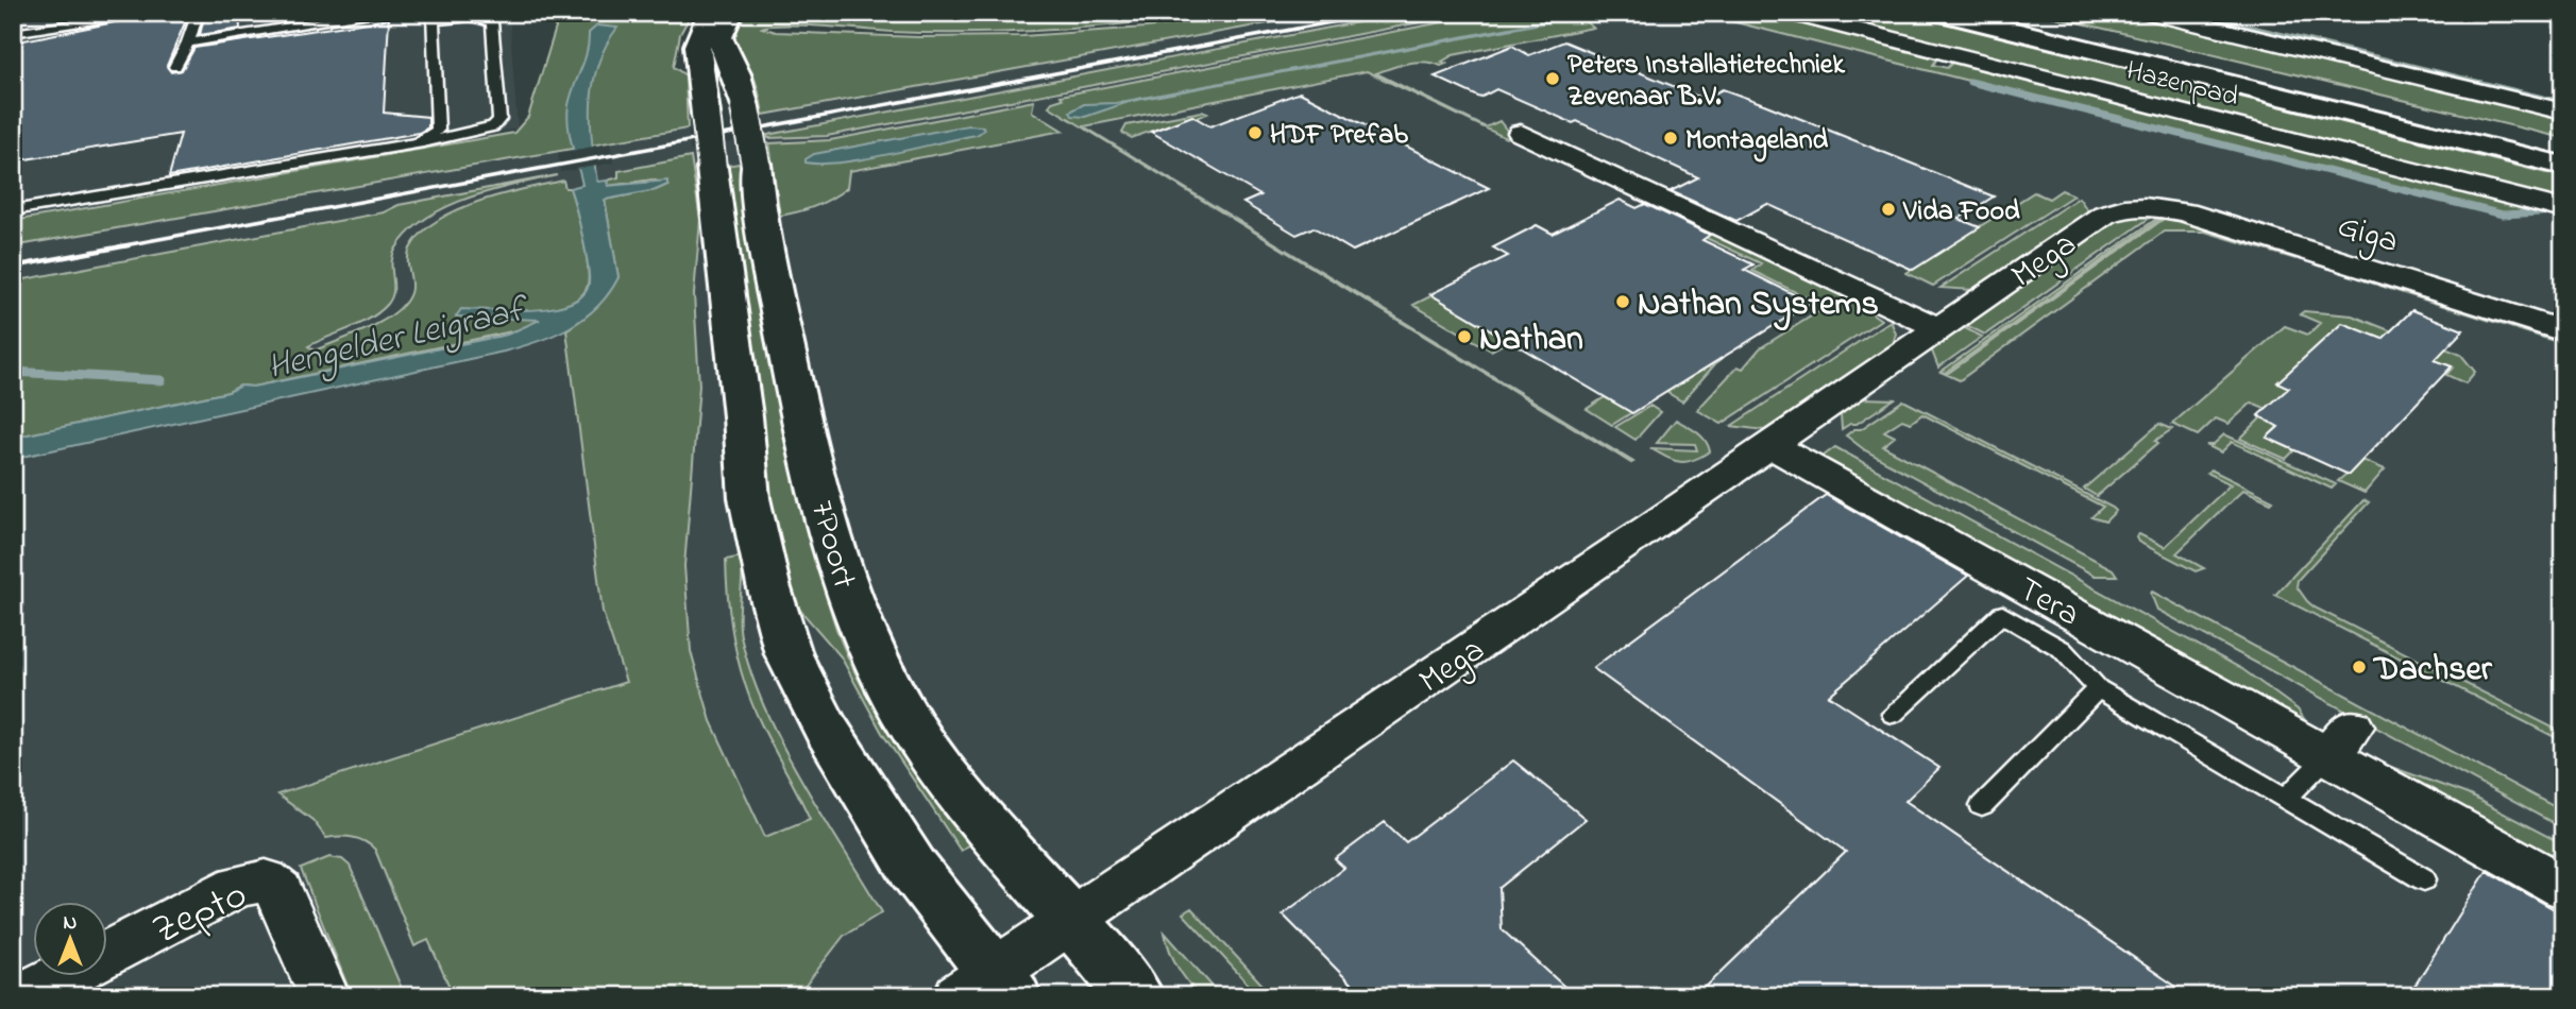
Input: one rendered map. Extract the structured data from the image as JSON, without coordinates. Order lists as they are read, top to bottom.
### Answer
{
  "streets": {
    "main road": ["7Poort"],
    "street": [
      "Hazenpad",
      "Giga",
      "Mega",
      "Tera",
      "Zepto"
    ]
  },
  "crossings": [
    ["Giga", "Mega"],
    ["Mega", "7Poort"],
    ["Mega", "Tera"]
  ],
  "water": ["Hengelder Leigraaf"],
  "places": [
    "Peters Installatietechniek Zevenaar B.V.",
    "HDF Prefab",
    "Montageland",
    "Vida Food",
    "Nathan Systems",
    "Nathan",
    "Dachser"
  ],
  "north": "top"
}
